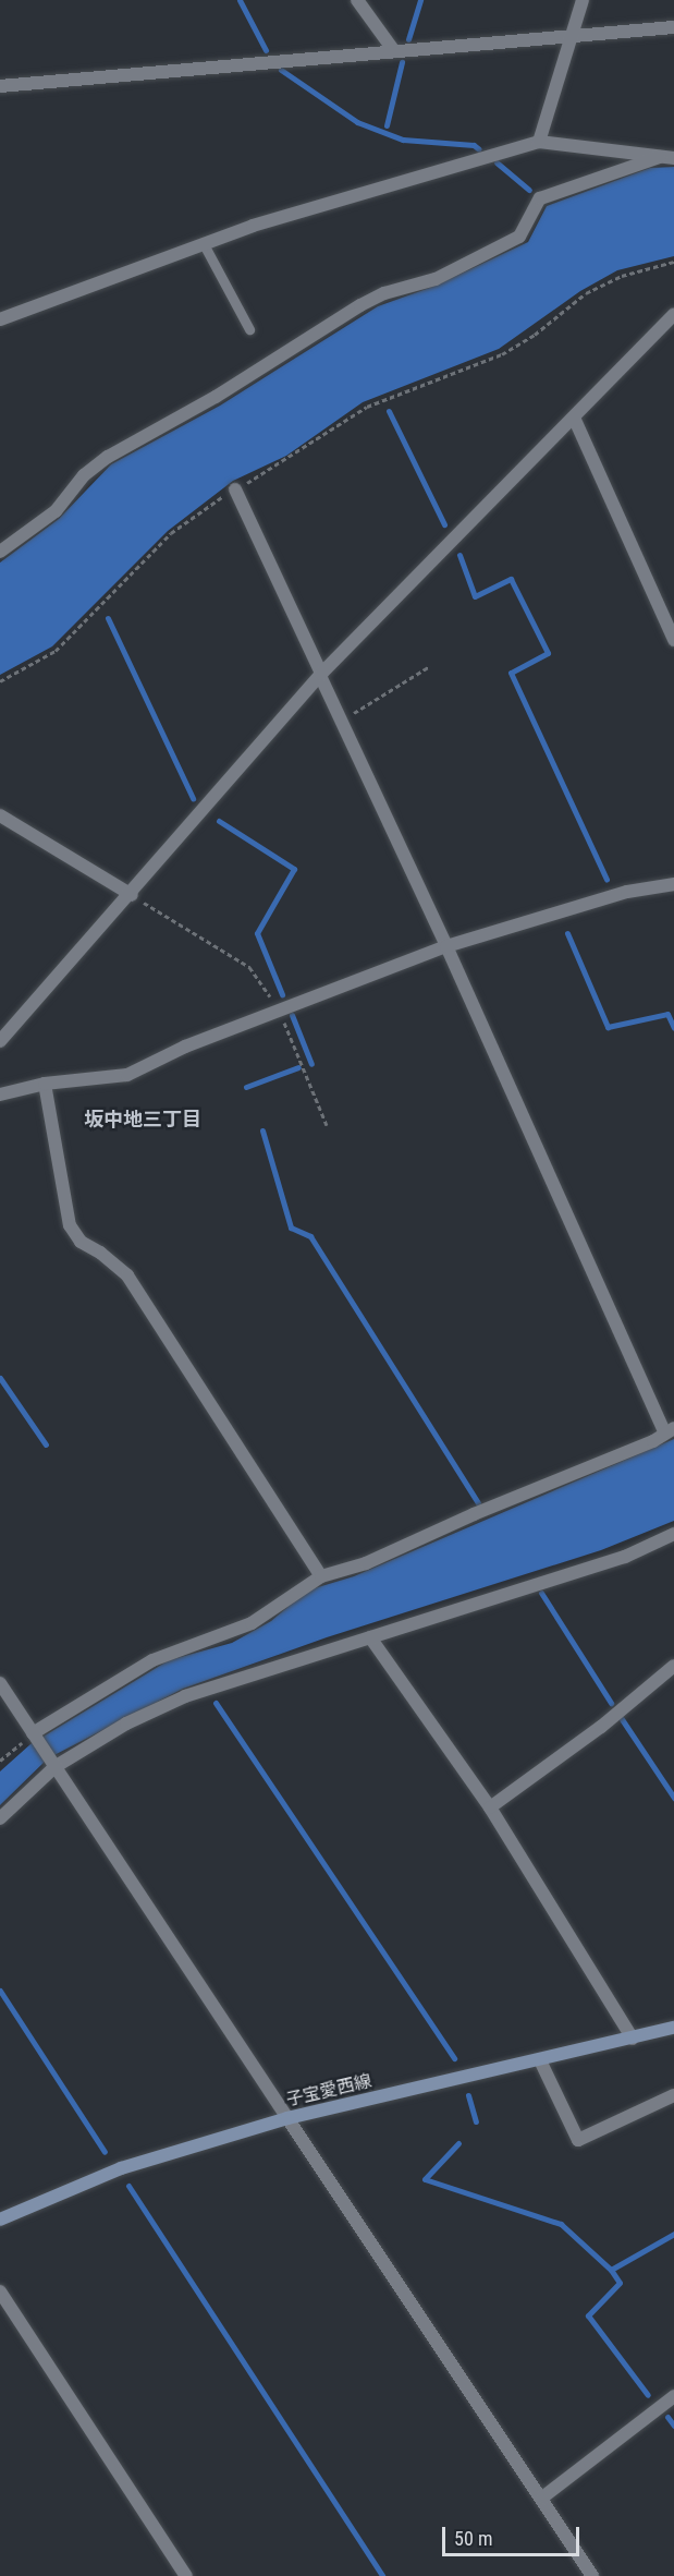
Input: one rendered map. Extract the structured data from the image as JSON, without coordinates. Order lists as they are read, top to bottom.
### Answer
{
  "streets": {
    "main road": ["子宝愛西線"]
  },
  "districts": ["坂中地三丁目"],
  "scale_bar": "50 m"
}
